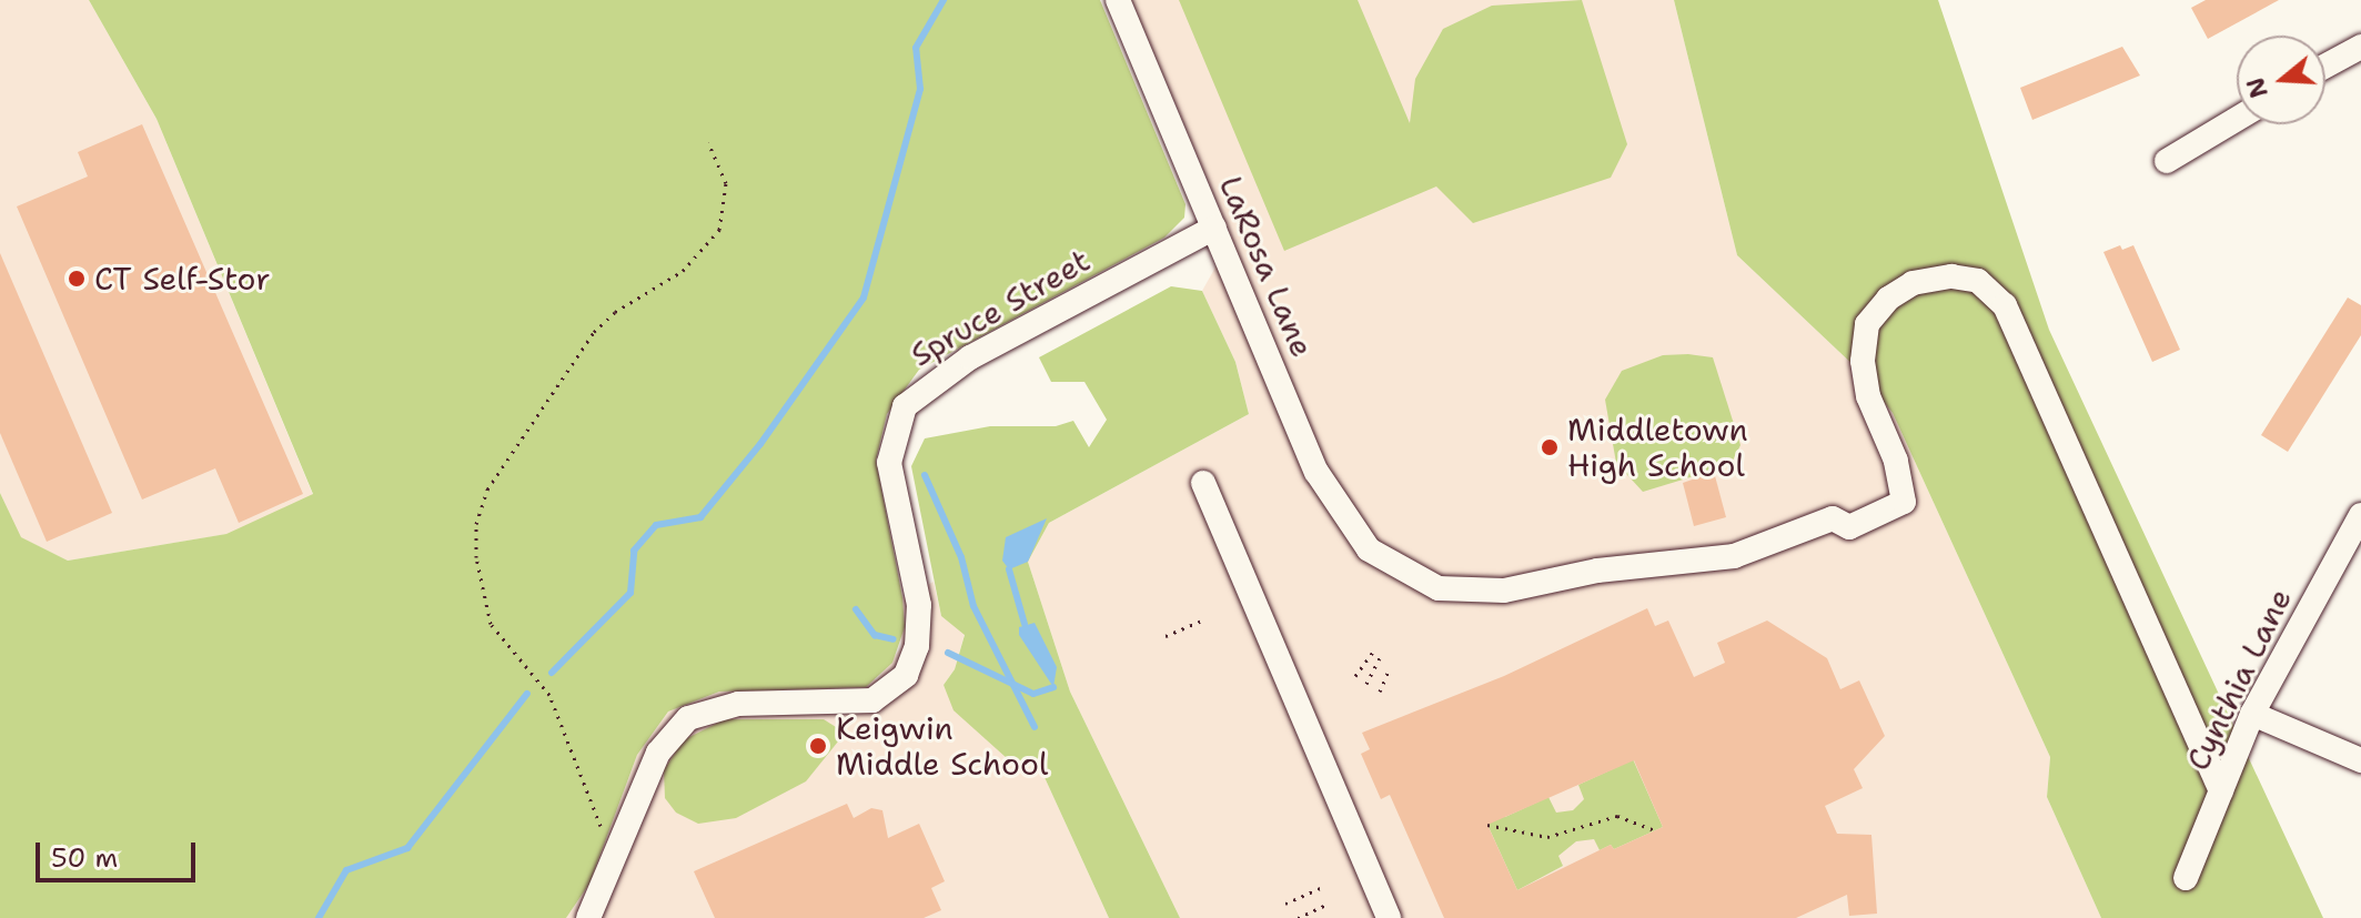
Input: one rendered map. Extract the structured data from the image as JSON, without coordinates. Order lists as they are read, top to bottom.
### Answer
{
  "streets": {
    "street": ["LaRosa Lane", "Spruce Street", "Cynthia Lane"]
  },
  "crossings": [
    ["LaRosa Lane", "Spruce Street"],
    ["LaRosa Lane", "Cynthia Lane"]
  ],
  "places": ["CT Self-Stor", "Middletown High School", "Keigwin Middle School"],
  "scale_bar": "50 m",
  "north": "left"
}
